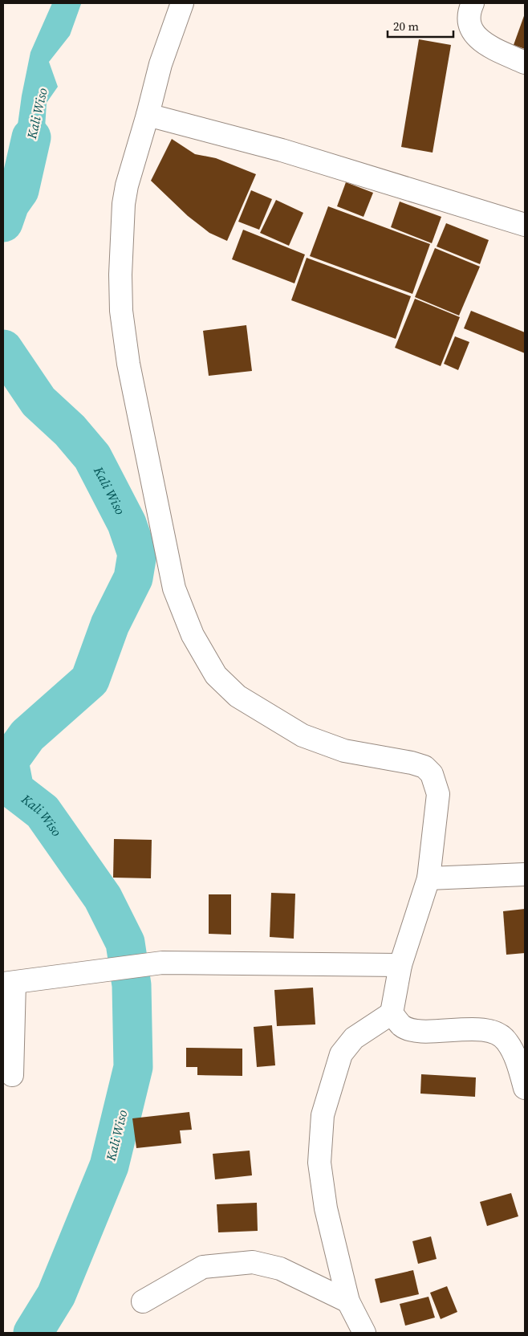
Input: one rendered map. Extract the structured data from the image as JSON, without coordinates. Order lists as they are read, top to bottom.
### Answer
{
  "water": ["Kali Wiso"],
  "scale_bar": "20 m"
}
